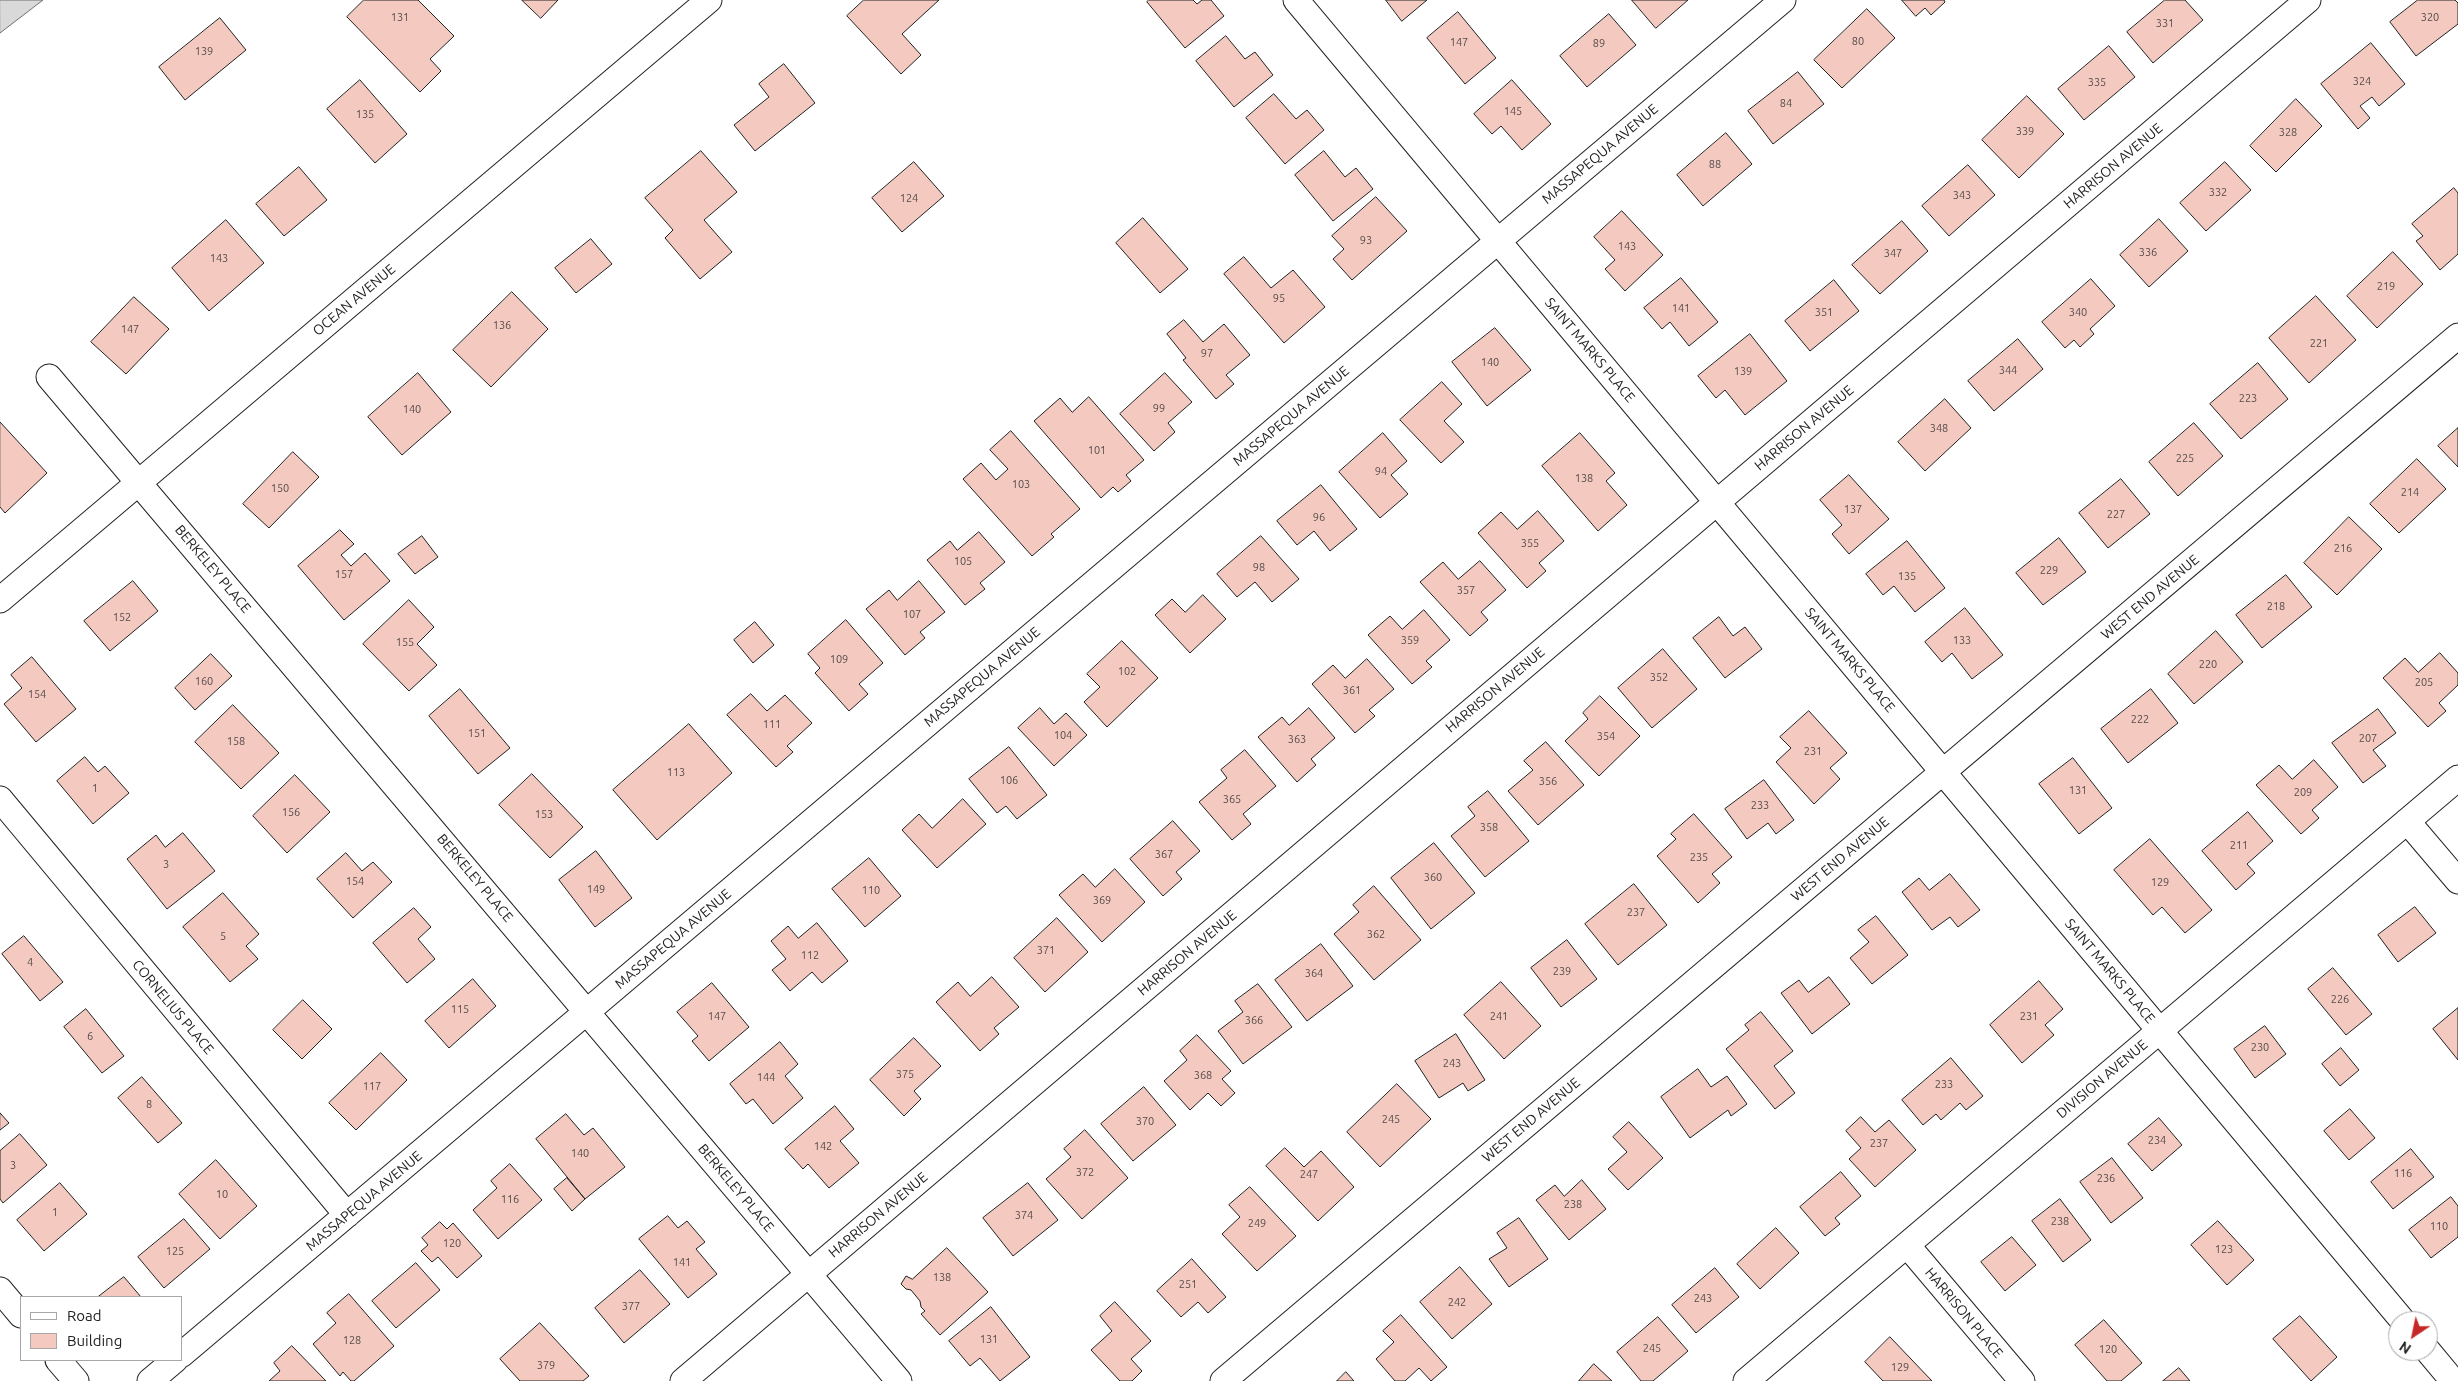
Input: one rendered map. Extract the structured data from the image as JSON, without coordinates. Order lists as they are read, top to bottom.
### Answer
{
  "streets": {
    "street": [
      "MASSAPEQUA AVENUE",
      "HARRISON AVENUE",
      "OCEAN AVENUE",
      "SAINT MARKS PLACE",
      "BERKELEY PLACE",
      "WEST END AVENUE",
      "CORNELIUS PLACE",
      "DIVISION AVENUE",
      "HARRISON PLACE"
    ]
  },
  "crossings": [
    ["MASSAPEQUA AVENUE", "SAINT MARKS PLACE"],
    ["MASSAPEQUA AVENUE", "BERKELEY PLACE"],
    ["MASSAPEQUA AVENUE", "CORNELIUS PLACE"],
    ["HARRISON AVENUE", "SAINT MARKS PLACE"],
    ["HARRISON AVENUE", "BERKELEY PLACE"],
    ["OCEAN AVENUE", "BERKELEY PLACE"],
    ["SAINT MARKS PLACE", "WEST END AVENUE"],
    ["SAINT MARKS PLACE", "DIVISION AVENUE"],
    ["DIVISION AVENUE", "HARRISON PLACE"]
  ],
  "house_numbers": [
    "131",
    "320",
    "331",
    "80",
    "147",
    "89",
    "139",
    "324",
    "335",
    "84",
    "145",
    "135",
    "339",
    "328",
    "88",
    "332",
    "343",
    "124",
    "93",
    "143",
    "336",
    "347",
    "143",
    "219",
    "95",
    "141",
    "351",
    "340",
    "136",
    "147",
    "221",
    "97",
    "140",
    "344",
    "139",
    "223",
    "99",
    "140",
    "348",
    "101",
    "225",
    "94",
    "138",
    "103",
    "150",
    "214",
    "137",
    "227",
    "96",
    "355",
    "216",
    "105",
    "98",
    "229",
    "157",
    "135",
    "357",
    "218",
    "107",
    "152",
    "359",
    "133",
    "155",
    "109",
    "220",
    "102",
    "352",
    "160",
    "205",
    "361",
    "154",
    "222",
    "111",
    "151",
    "104",
    "354",
    "207",
    "363",
    "158",
    "231",
    "113",
    "106",
    "356",
    "1",
    "131",
    "209",
    "365",
    "233",
    "156",
    "153",
    "358",
    "211",
    "367",
    "235",
    "3",
    "360",
    "154",
    "129",
    "149",
    "110",
    "369",
    "237",
    "362",
    "5",
    "371",
    "112",
    "4",
    "239",
    "364",
    "226",
    "115",
    "147",
    "241",
    "231",
    "366",
    "6",
    "230",
    "243",
    "375",
    "368",
    "144",
    "233",
    "117",
    "8",
    "245",
    "370",
    "234",
    "237",
    "142",
    "140",
    "3",
    "372",
    "116",
    "247",
    "236",
    "10",
    "116",
    "238",
    "1",
    "374",
    "238",
    "249",
    "110",
    "120",
    "123",
    "125",
    "141",
    "138",
    "251",
    "243",
    "242",
    "377",
    "131",
    "128",
    "245",
    "120",
    "379",
    "129"
  ],
  "legend": ["Road", "Building"],
  "north": "bottom left"
}
